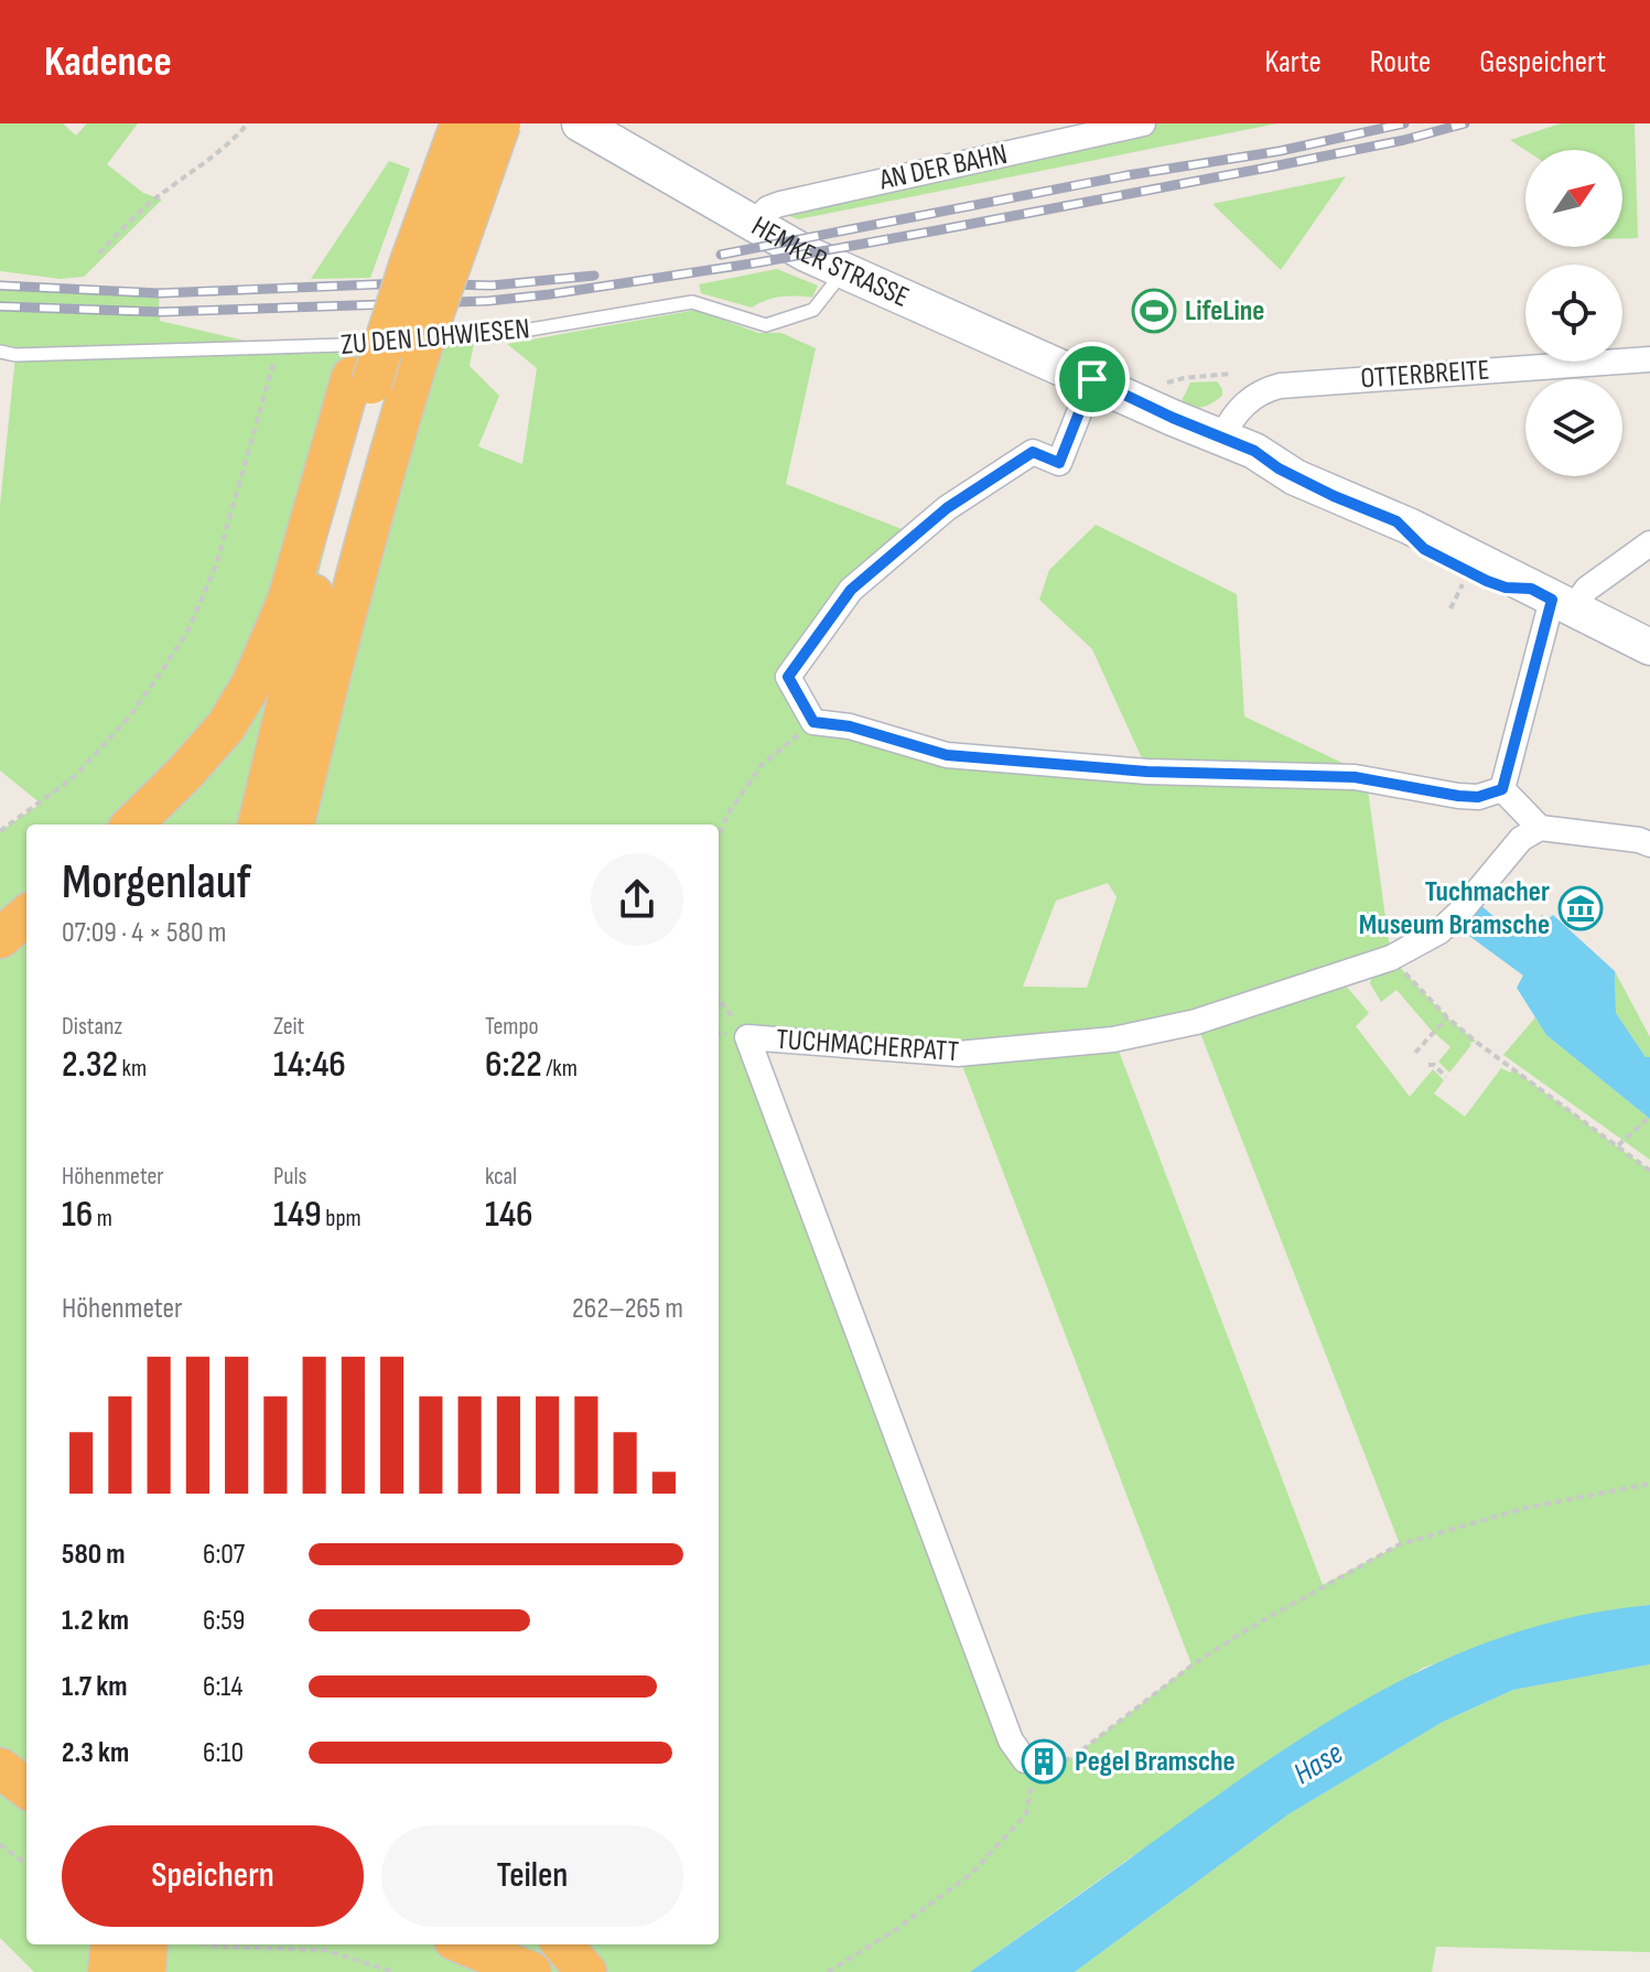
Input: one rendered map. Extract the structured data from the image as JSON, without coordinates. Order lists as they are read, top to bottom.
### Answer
{
  "streets": {
    "main road": ["HEMKER STRASSE"],
    "street": ["AN DER BAHN", "OTTERBREITE", "TUCHMACHERPATT"],
    "lane": ["ZU DEN LOHWIESEN"]
  },
  "crossings": [
    ["AN DER BAHN", "HEMKER STRASSE"],
    ["HEMKER STRASSE", "ZU DEN LOHWIESEN"],
    ["HEMKER STRASSE", "OTTERBREITE"]
  ],
  "water": ["Hase"],
  "places": {
    "sports": ["LifeLine"],
    "museum": ["Tuchmacher Museum Bramsche"],
    "building": ["Pegel Bramsche"]
  },
  "north": "top right",
  "page": {
    "header": "Kadence",
    "nav": ["Karte", "Route", "Gespeichert"],
    "heading": ["Morgenlauf", "07:09 · 4 × 580 m"],
    "stats": [
      ["Distanz", "2.32 km"],
      ["Zeit", "14:46"],
      ["Tempo", "6:22 /km"],
      ["Höhenmeter", "16 m"],
      ["Puls", "149 bpm"],
      ["kcal", "146"]
    ],
    "chart": ["Höhenmeter", "262–265 m"],
    "list": [
      {
        "name": "580 m",
        "note": "6:07"
      },
      {
        "name": "1.2 km",
        "note": "6:59"
      },
      {
        "name": "1.7 km",
        "note": "6:14"
      },
      {
        "name": "2.3 km",
        "note": "6:10"
      }
    ],
    "buttons": ["Speichern", "Teilen"]
  }
}
